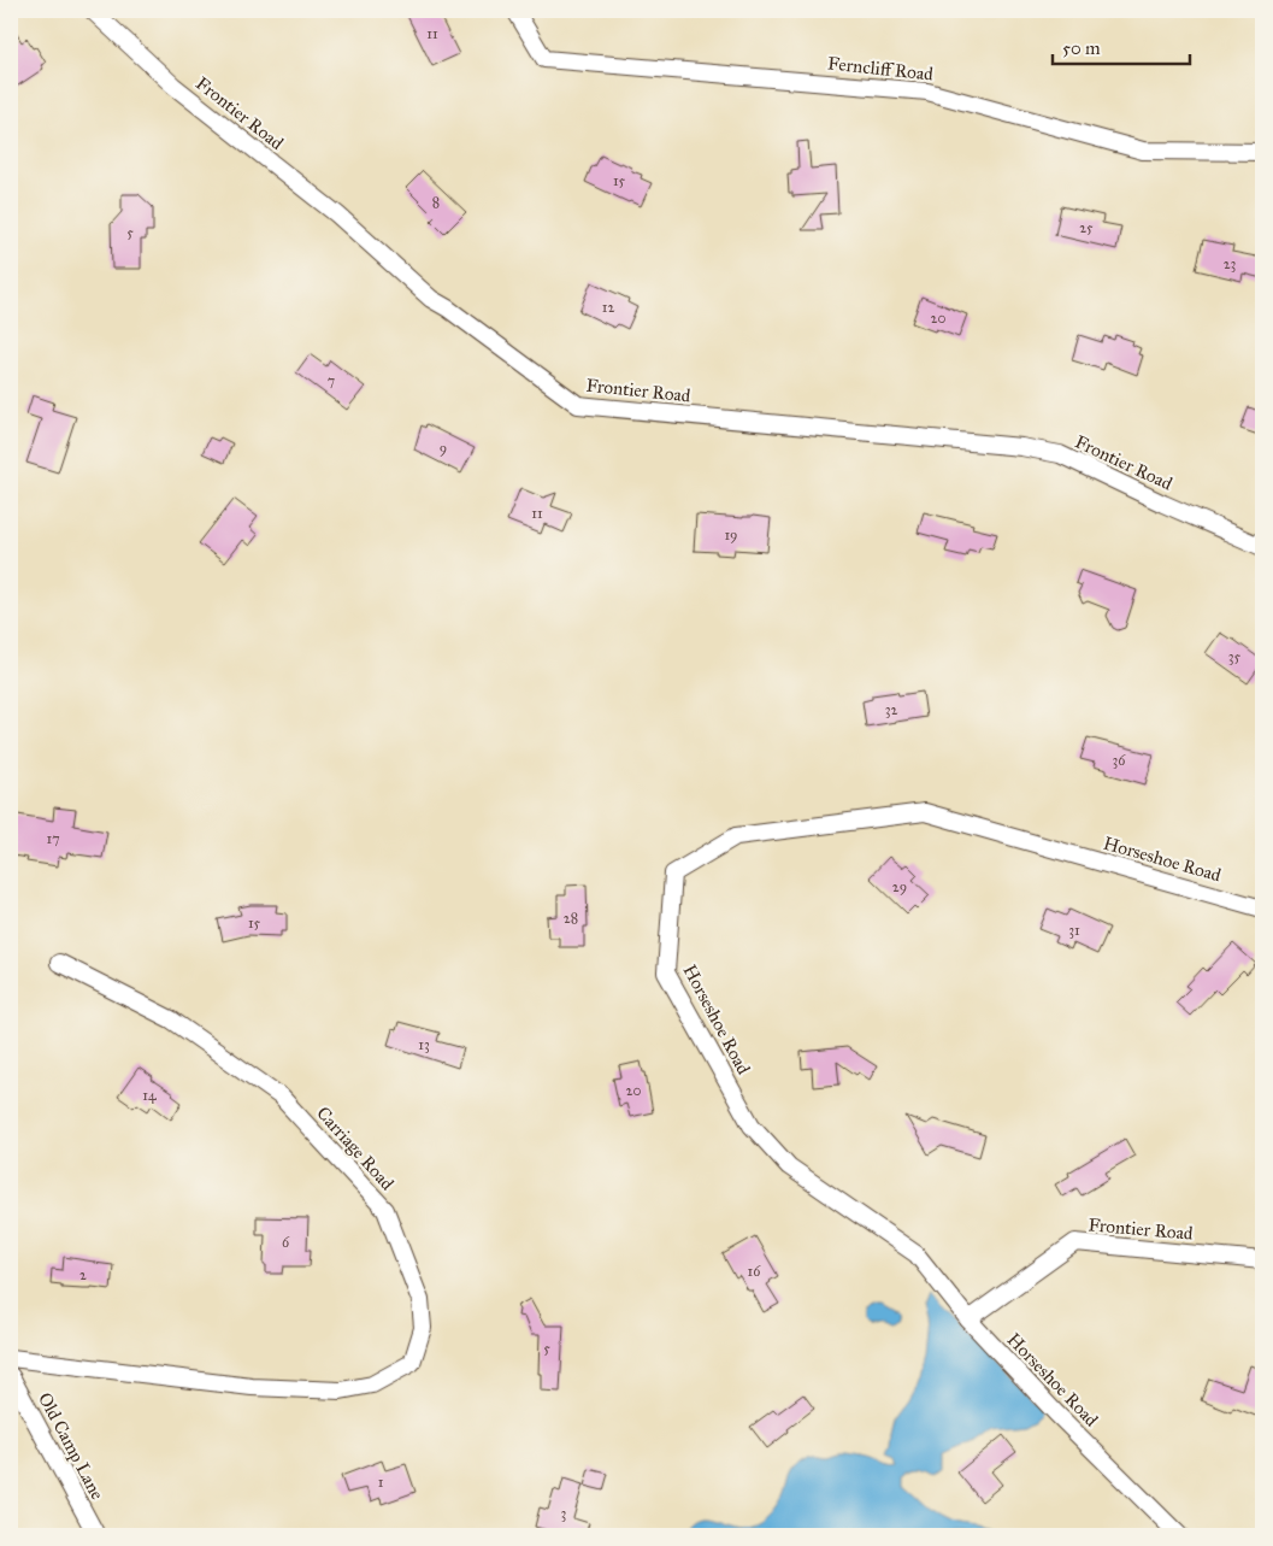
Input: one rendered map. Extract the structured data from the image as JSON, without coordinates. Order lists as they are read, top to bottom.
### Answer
{
  "streets": {
    "street": [
      "Ferncliff Road",
      "Frontier Road",
      "Horseshoe Road",
      "Carriage Road",
      "Old Camp Lane"
    ]
  },
  "crossings": [
    ["Frontier Road", "Horseshoe Road"]
  ],
  "house_numbers": [
    "11",
    "15",
    "8",
    "25",
    "5",
    "23",
    "12",
    "20",
    "7",
    "9",
    "11",
    "19",
    "35",
    "32",
    "36",
    "17",
    "29",
    "28",
    "15",
    "31",
    "13",
    "20",
    "14",
    "6",
    "16",
    "2",
    "5",
    "1",
    "3"
  ],
  "scale_bar": "50 m"
}
